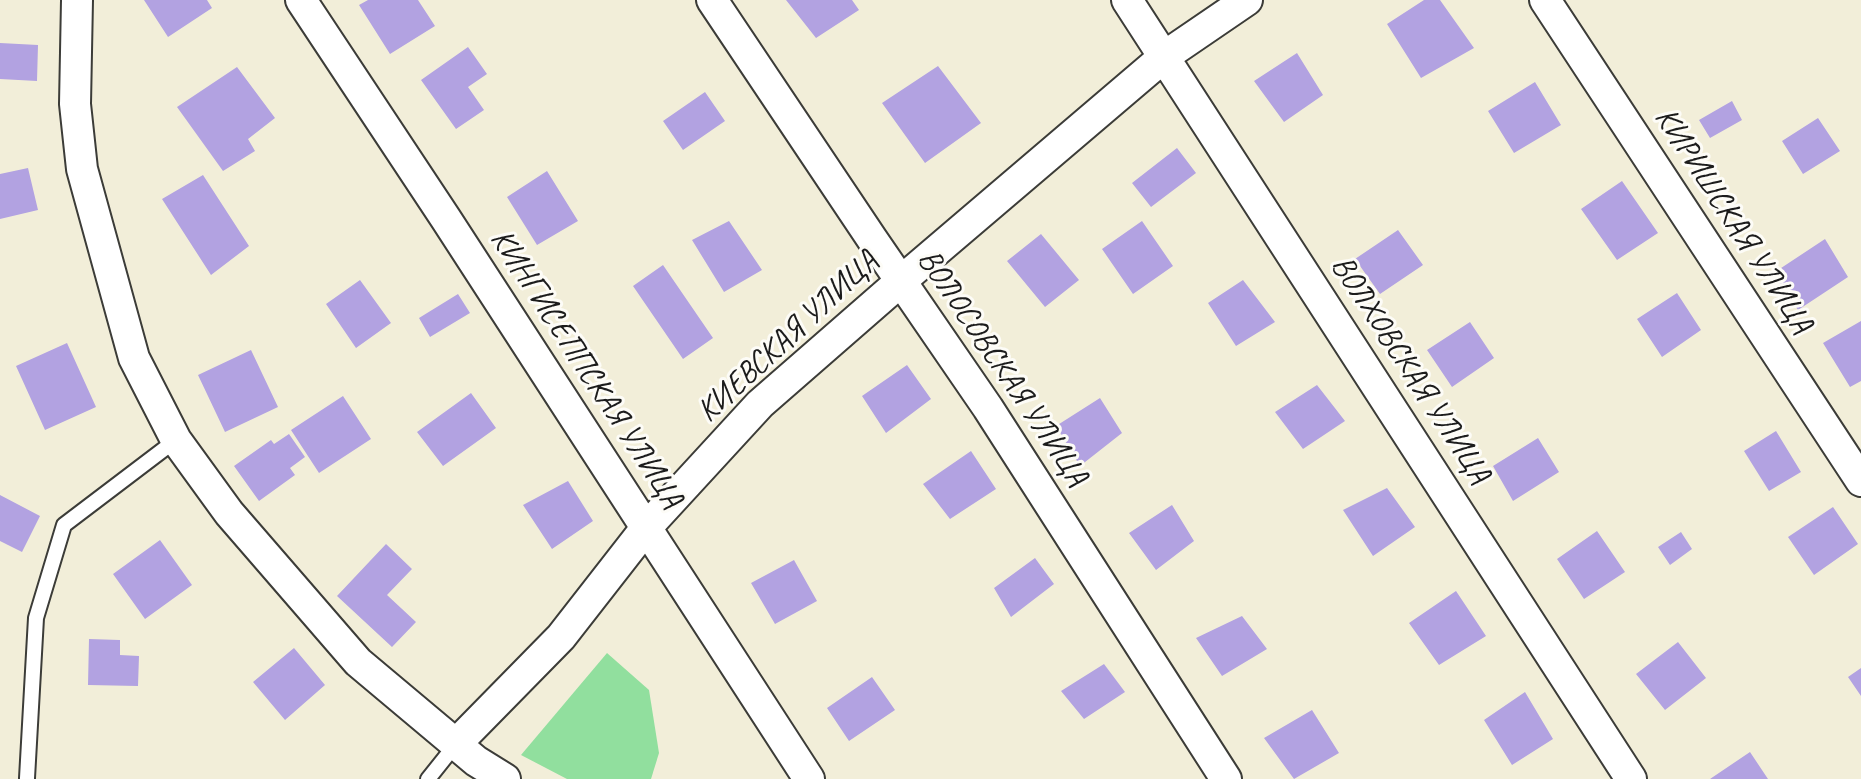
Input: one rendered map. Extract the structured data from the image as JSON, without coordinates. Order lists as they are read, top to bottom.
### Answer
{
  "streets": {
    "street": [
      "КИРИШСКАЯ УЛИЦА",
      "КИЕВСКАЯ УЛИЦА",
      "ВОЛОСОВСКАЯ УЛИЦА",
      "КИНГИСЕППСКАЯ УЛИЦА",
      "ВОЛХОВСКАЯ УЛИЦА"
    ]
  },
  "crossings": [
    ["КИЕВСКАЯ УЛИЦА", "ВОЛОСОВСКАЯ УЛИЦА"],
    ["КИЕВСКАЯ УЛИЦА", "КИНГИСЕППСКАЯ УЛИЦА"],
    ["КИЕВСКАЯ УЛИЦА", "ВОЛХОВСКАЯ УЛИЦА"]
  ]
}
